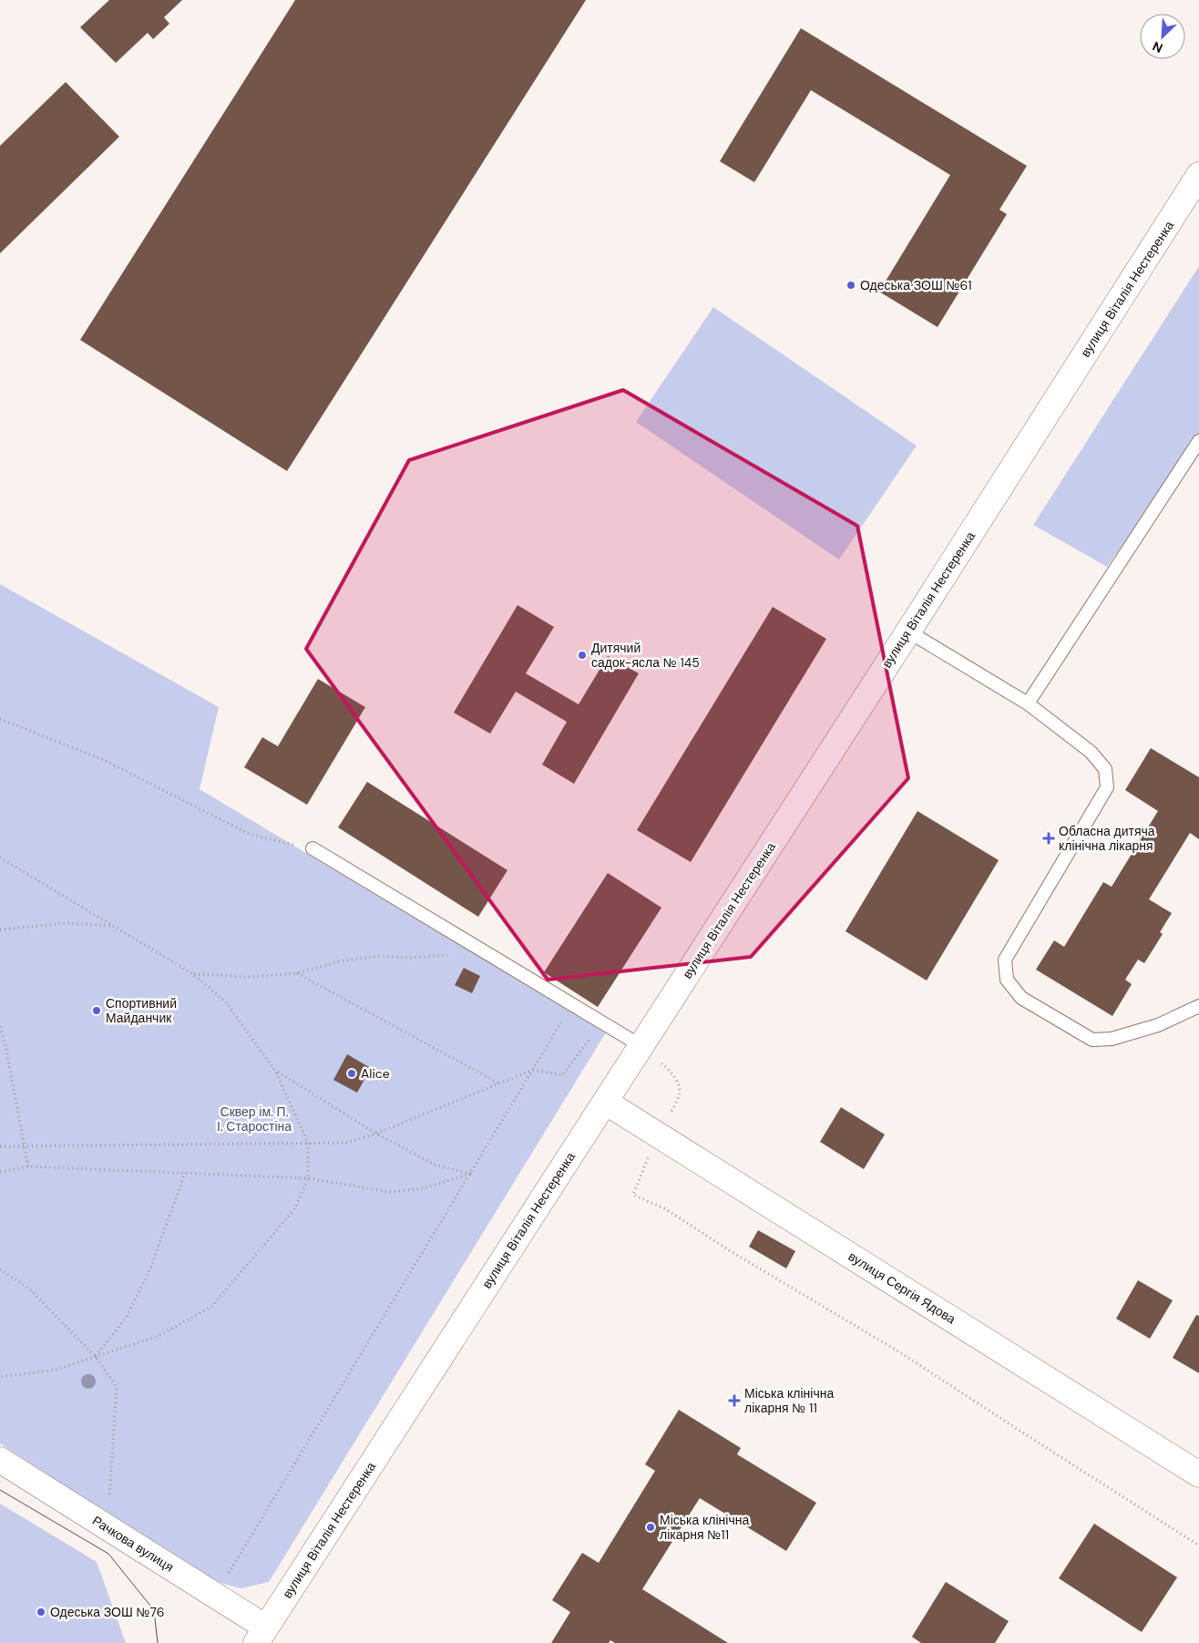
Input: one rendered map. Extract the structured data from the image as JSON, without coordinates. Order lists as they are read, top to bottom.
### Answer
{
  "streets": {
    "main road": ["вулиця Віталія Нестеренка", "вулиця Сергія Ядова", "Рачкова вулиця"]
  },
  "crossings": [
    ["вулиця Віталія Нестеренка", "вулиця Сергія Ядова"],
    ["вулиця Віталія Нестеренка", "Рачкова вулиця"]
  ],
  "parks": ["Сквер ім. П. І. Старостіна"],
  "places": {
    "other": [
      "Одеська ЗОШ №61",
      "Дитячий садок-ясла № 145",
      "Спортивний Майданчик",
      "Alice",
      "Міська клінічна лікарня №11",
      "Одеська ЗОШ №76"
    ],
    "health": ["Обласна дитяча клінічна лікарня", "Міська клінічна лікарня № 11"]
  },
  "north": "bottom left"
}
